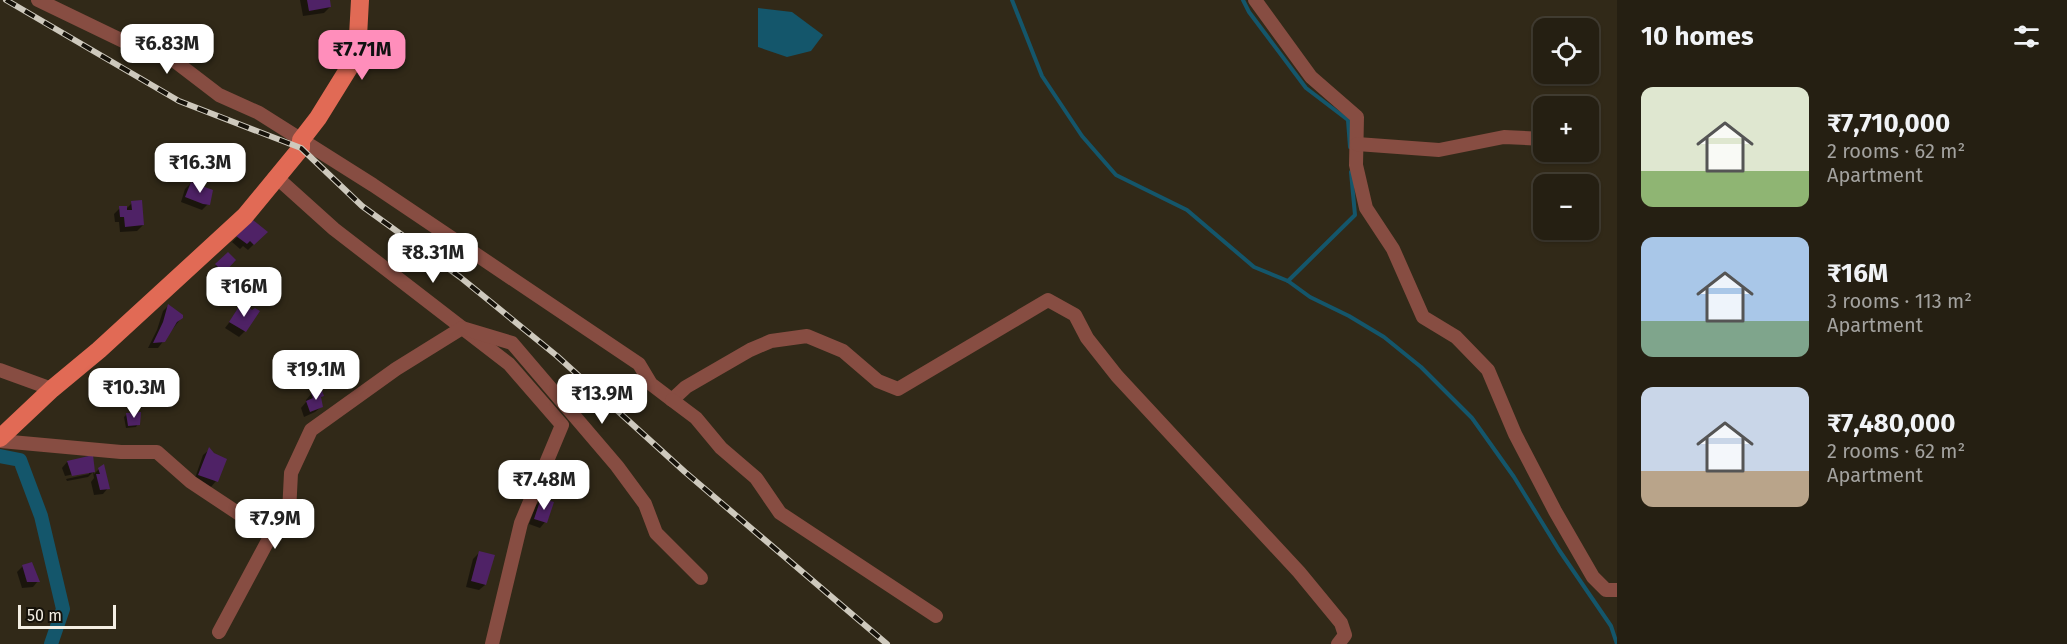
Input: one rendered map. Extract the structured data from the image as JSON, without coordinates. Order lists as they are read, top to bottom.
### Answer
{
  "scale_bar": "50 m",
  "page": {
    "heading": "10 homes",
    "map_buttons": ["+", "−"],
    "price": [
      "₹6.83M",
      "₹7.71M",
      "₹16.3M",
      "₹8.31M",
      "₹16M",
      "₹19.1M",
      "₹10.3M",
      "₹13.9M",
      "₹7.48M",
      "₹7.9M"
    ],
    "list": [
      {
        "name": "₹7,710,000",
        "note": "2 rooms · 62 m² · Apartment"
      },
      {
        "name": "₹16M",
        "note": "3 rooms · 113 m² · Apartment"
      },
      {
        "name": "₹7,480,000",
        "note": "2 rooms · 62 m² · Apartment"
      }
    ],
    "scale": "50 m"
  }
}
